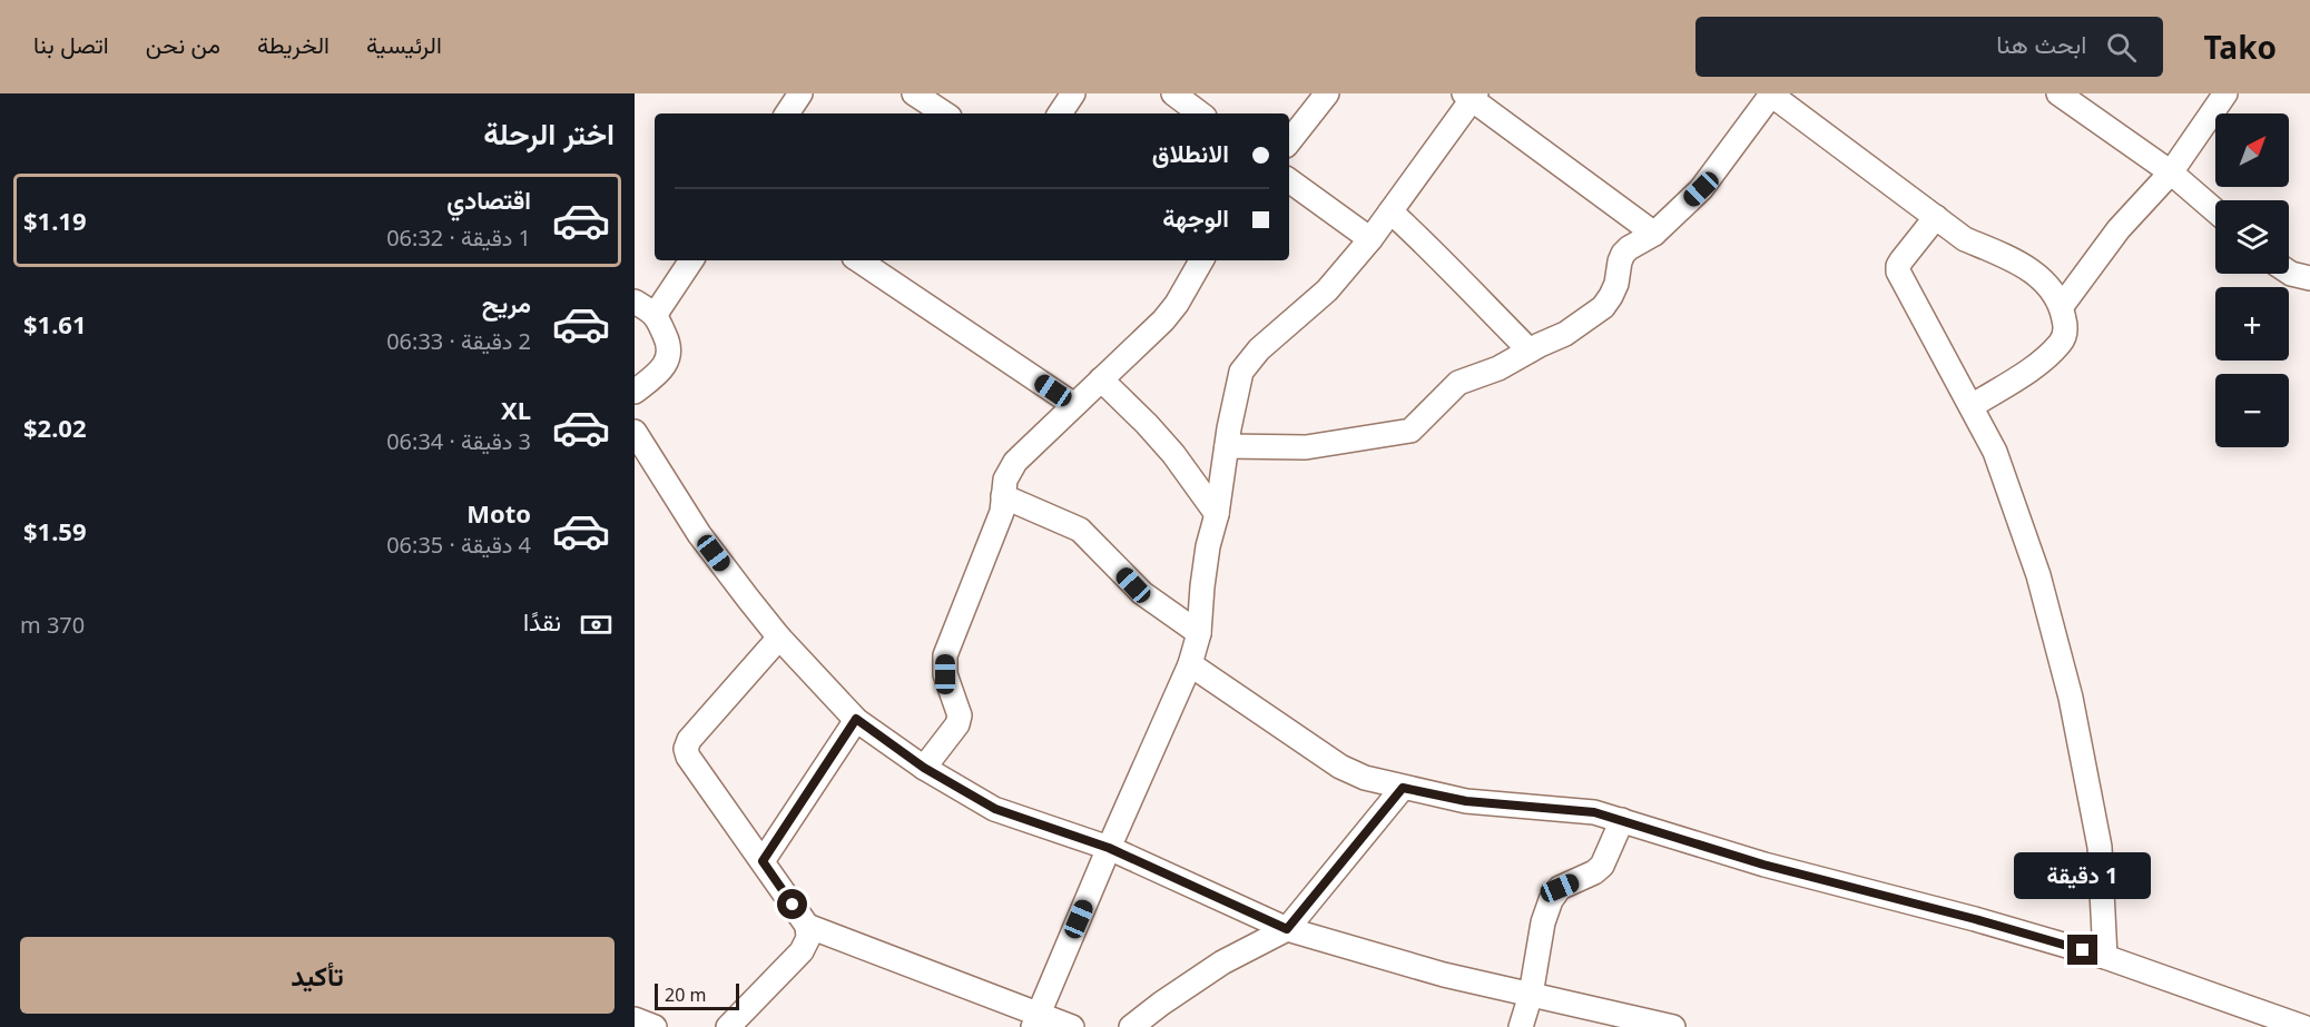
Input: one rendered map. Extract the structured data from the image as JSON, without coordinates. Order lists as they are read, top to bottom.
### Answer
{
  "scale_bar": "20 m",
  "north": "top right",
  "page": {
    "header": "Tako",
    "search": "ابحث هنا",
    "nav": [
      "الرئيسية",
      "الخريطة",
      "من نحن",
      "اتصل بنا"
    ],
    "heading": "اختر الرحلة",
    "map_buttons": ["+", "−"],
    "banner": ["الانطلاق", "الوجهة"],
    "list": [
      {
        "name": "اقتصادي",
        "note": "1 دقيقة · 06:32",
        "value": "$1.19"
      },
      {
        "name": "مريح",
        "note": "2 دقيقة · 06:33",
        "value": "$1.61"
      },
      {
        "name": "XL",
        "note": "3 دقيقة · 06:34",
        "value": "$2.02"
      },
      {
        "name": "Moto",
        "note": "4 دقيقة · 06:35",
        "value": "$1.59"
      }
    ],
    "pay": ["نقدًا", "370 m"],
    "bubble": "1 دقيقة",
    "buttons": "تأكيد",
    "scale": "20 m"
  }
}
